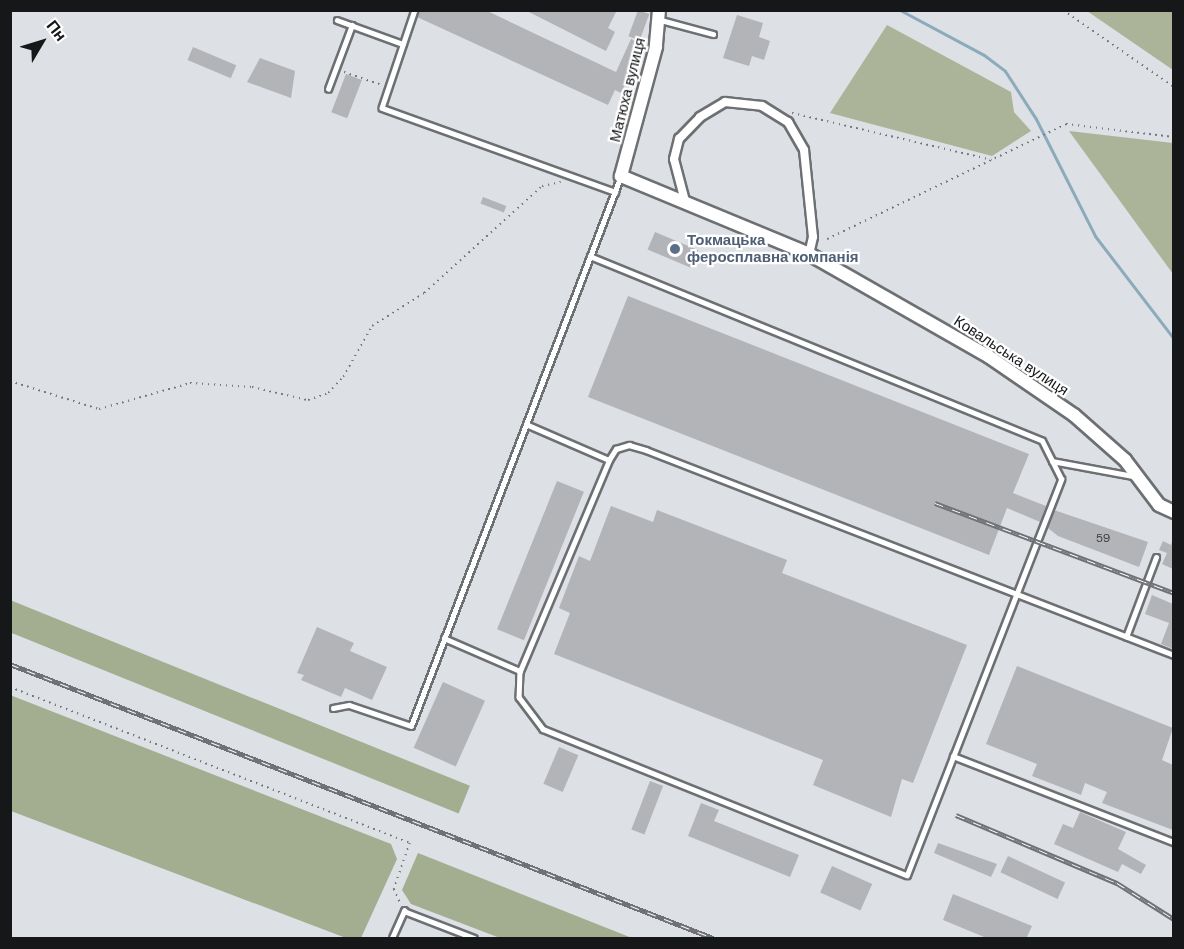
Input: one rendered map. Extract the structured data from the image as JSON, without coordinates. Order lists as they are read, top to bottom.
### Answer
{
  "streets": {
    "street": ["Матюха вулиця", "Ковальська вулиця"]
  },
  "crossings": [
    ["Матюха вулиця", "Ковальська вулиця"]
  ],
  "places": ["Токмацька феросплавна компанія"],
  "house_numbers": ["59"],
  "north": "top right"
}
